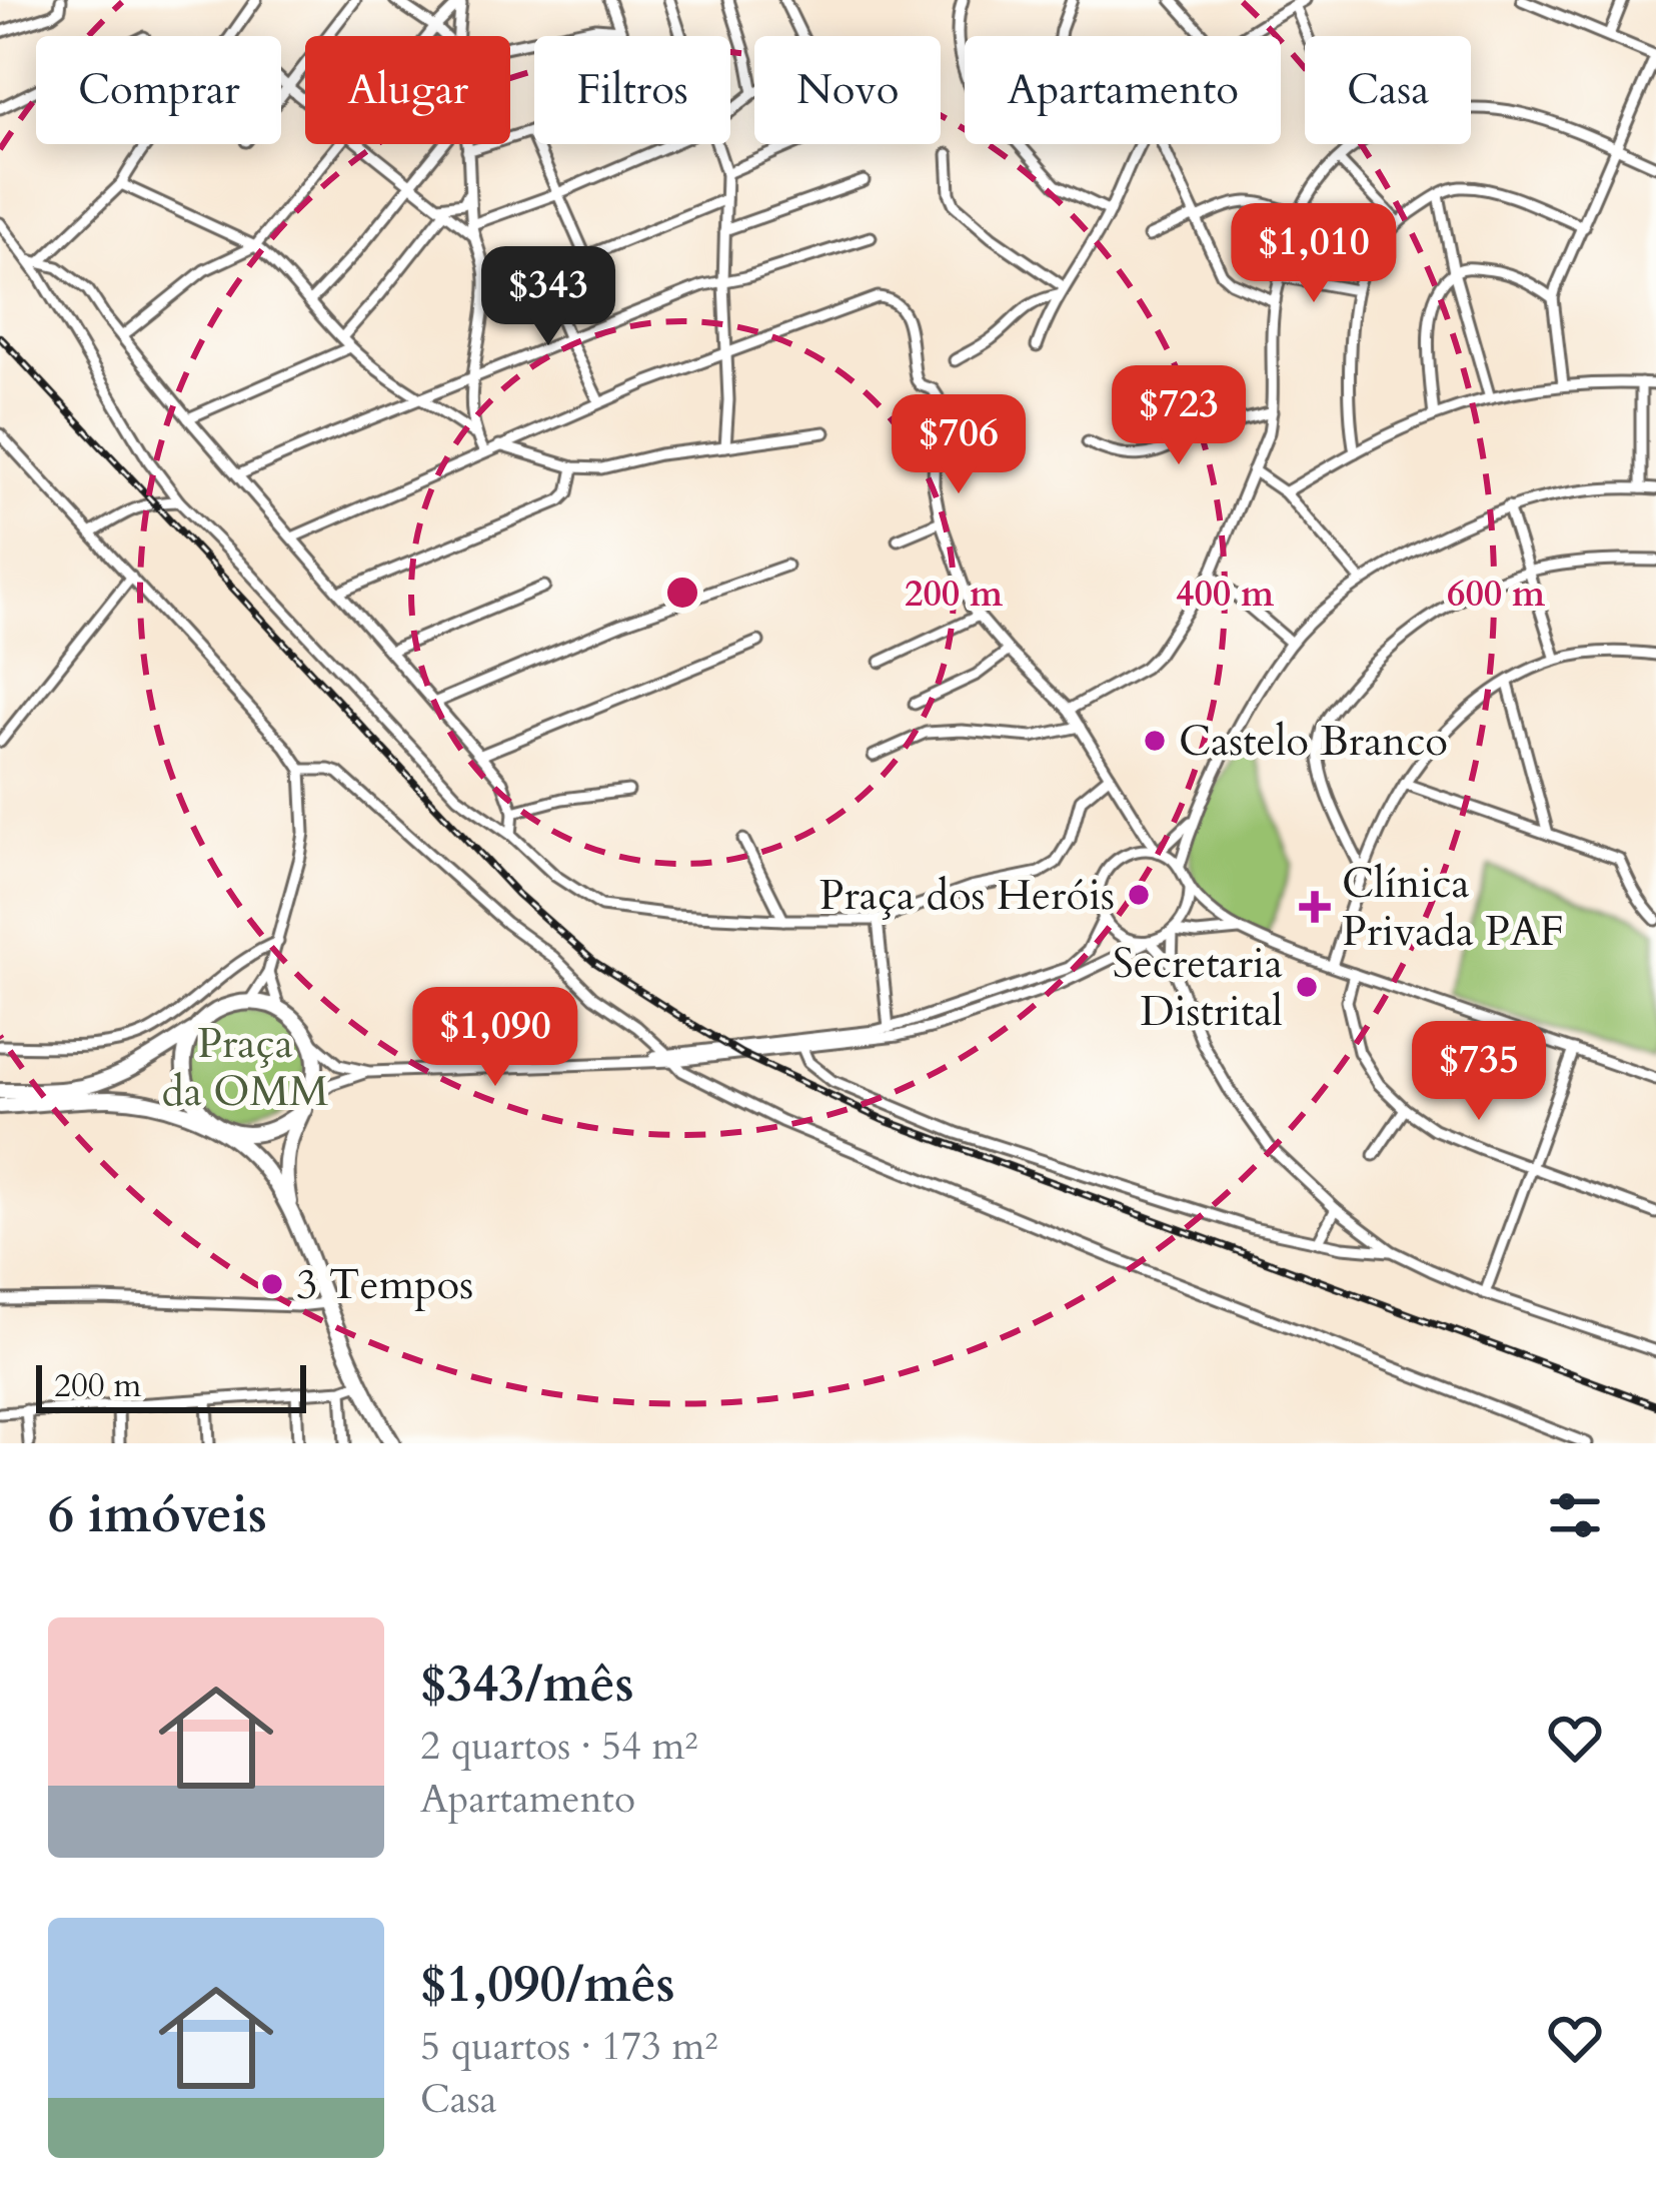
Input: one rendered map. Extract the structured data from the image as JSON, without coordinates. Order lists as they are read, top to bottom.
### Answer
{
  "parks": ["Praça da OMM"],
  "places": {
    "other": [
      "Castelo Branco",
      "Praça dos Heróis",
      "Secretaria Distrital",
      "3 Tempos"
    ],
    "health": ["Clínica Privada PAF"]
  },
  "scale_bar": "200 m",
  "page": {
    "chip": [
      "Comprar",
      "Alugar",
      "Filtros",
      "Novo",
      "Apartamento",
      "Casa"
    ],
    "price": [
      "$1,010",
      "$343",
      "$723",
      "$706",
      "$1,090",
      "$735"
    ],
    "scale": "200 m",
    "heading": "6 imóveis",
    "list": [
      {
        "name": "$343/mês",
        "note": "2 quartos · 54 m² · Apartamento"
      },
      {
        "name": "$1,090/mês",
        "note": "5 quartos · 173 m² · Casa"
      }
    ]
  },
  "rings": ["200 m", "400 m", "600 m"]
}
